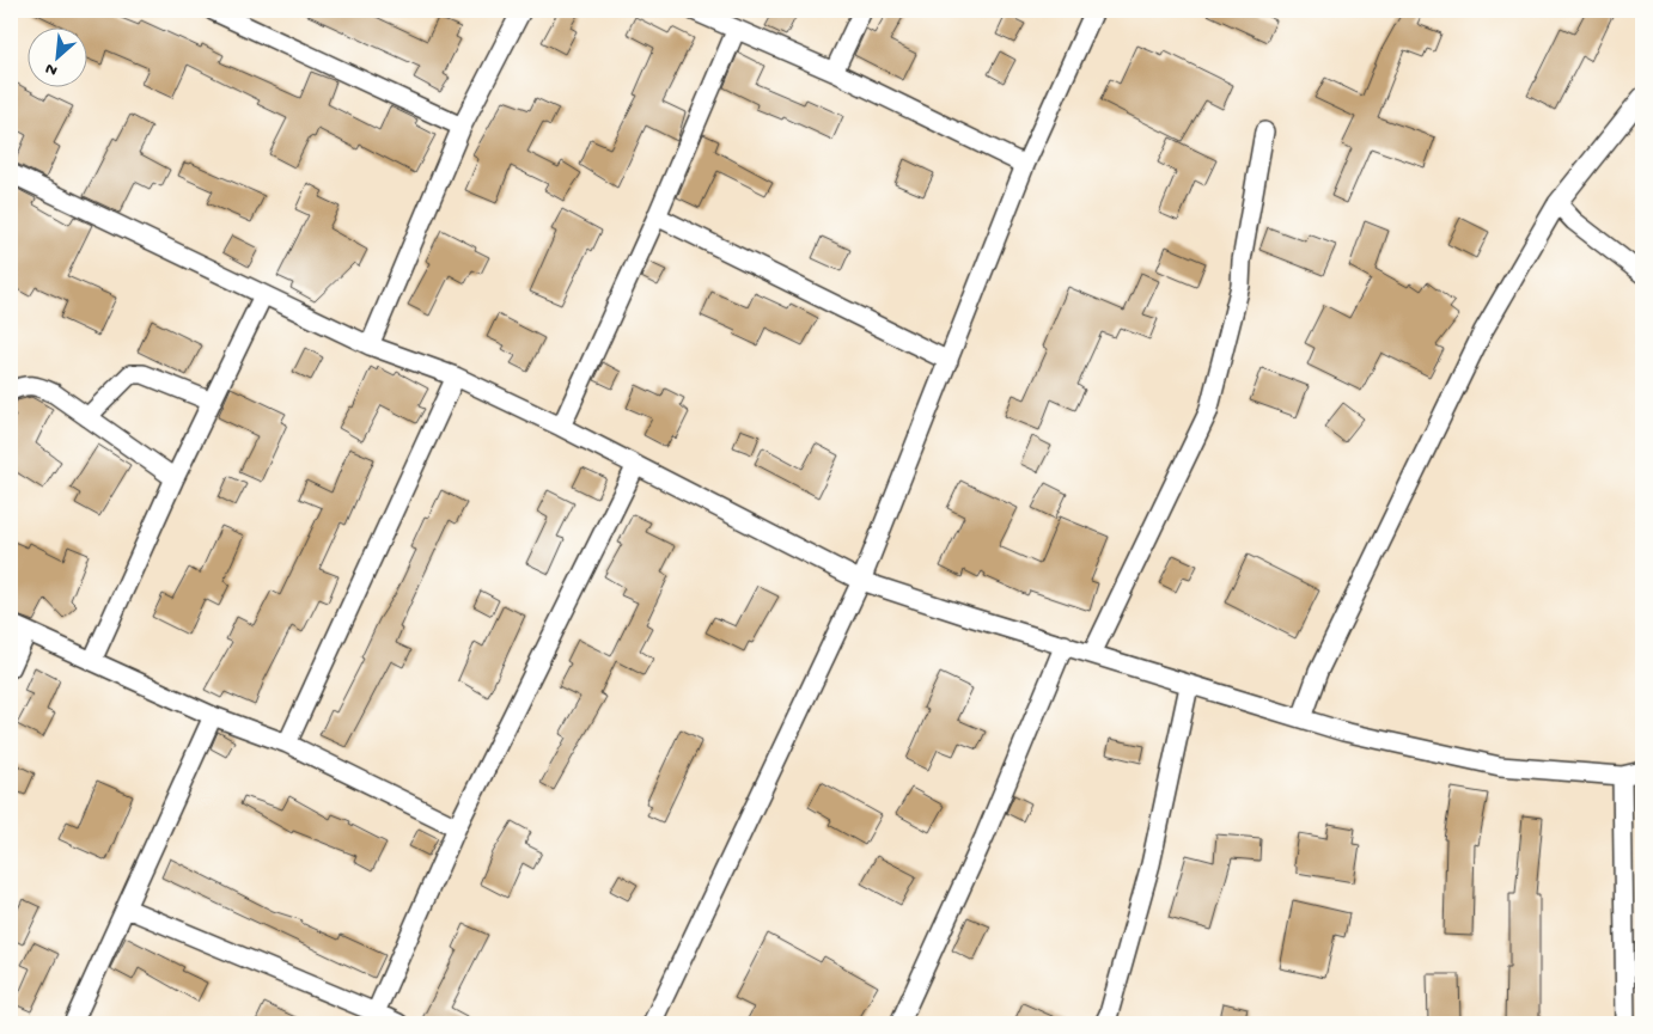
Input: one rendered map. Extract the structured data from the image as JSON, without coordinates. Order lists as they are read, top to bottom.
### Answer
{
  "north": "bottom left"
}
